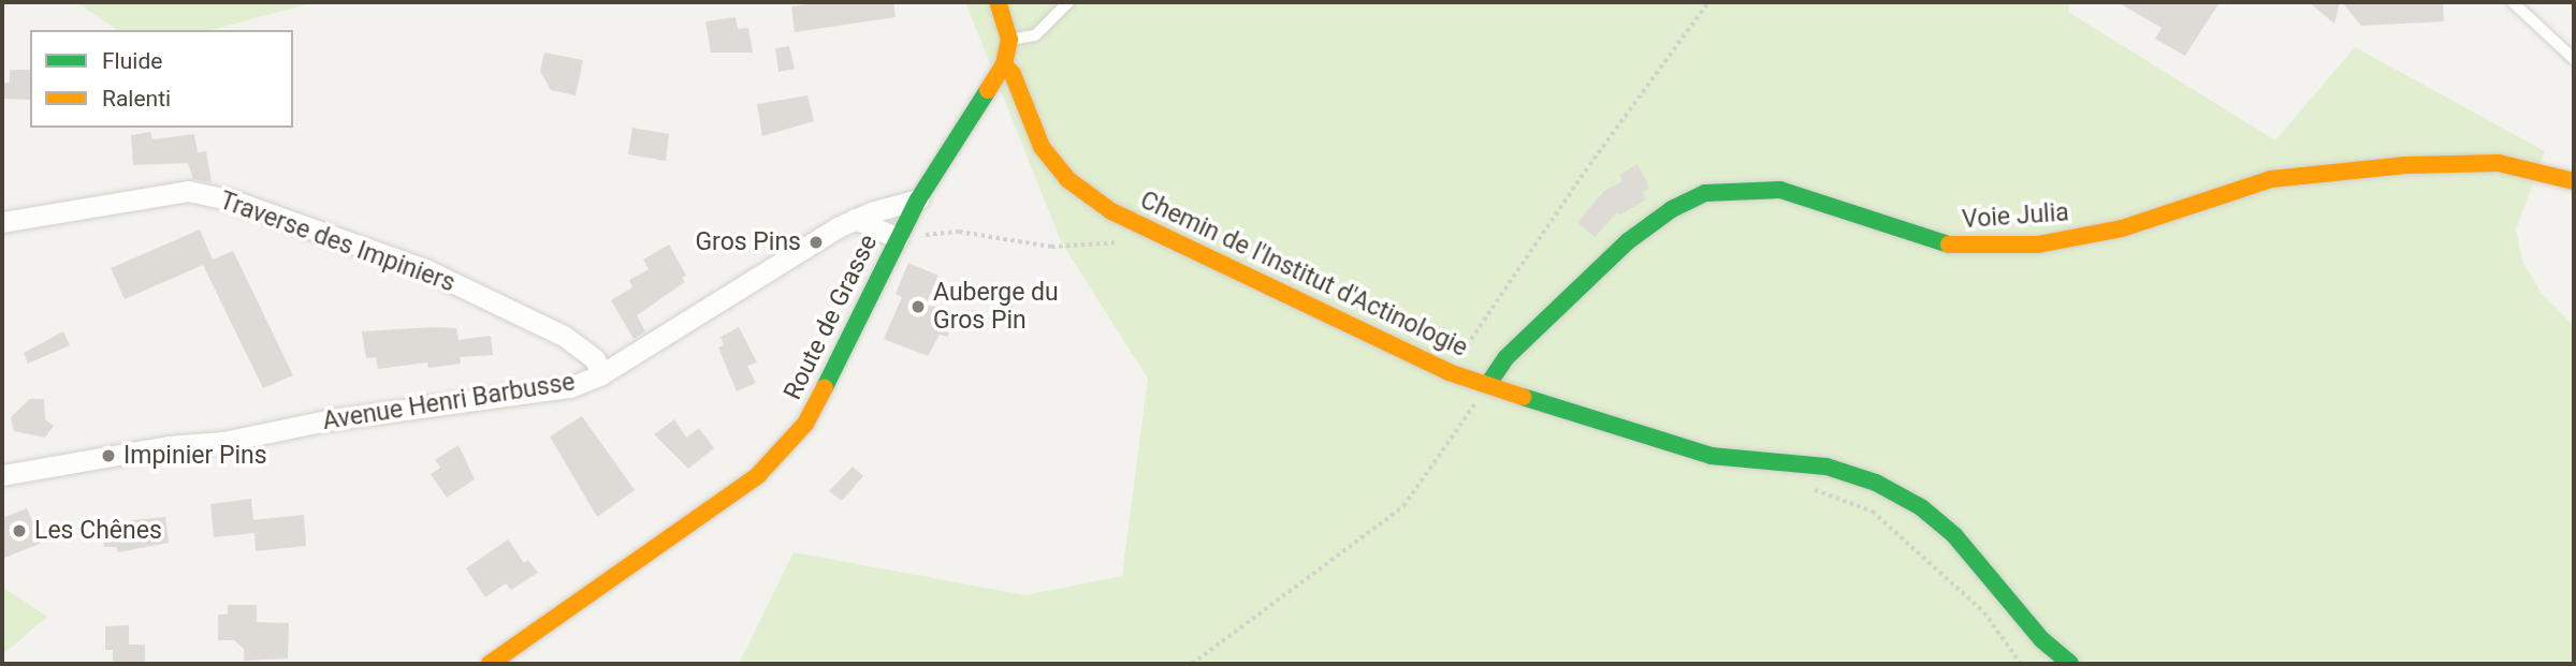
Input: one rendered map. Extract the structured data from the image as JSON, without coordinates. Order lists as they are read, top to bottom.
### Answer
{
  "streets": {
    "street": [
      "Voie Julia",
      "Traverse des Impiniers",
      "Chemin de l'Institut d'Actinologie",
      "Route de Grasse",
      "Avenue Henri Barbusse"
    ]
  },
  "crossings": [
    ["Voie Julia", "Chemin de l'Institut d'Actinologie"],
    ["Traverse des Impiniers", "Avenue Henri Barbusse"],
    ["Chemin de l'Institut d'Actinologie", "Route de Grasse"],
    ["Route de Grasse", "Avenue Henri Barbusse"]
  ],
  "places": [
    "Gros Pins",
    "Auberge du Gros Pin",
    "Impinier Pins",
    "Les Chênes"
  ],
  "legend": ["Fluide", "Ralenti"]
}
